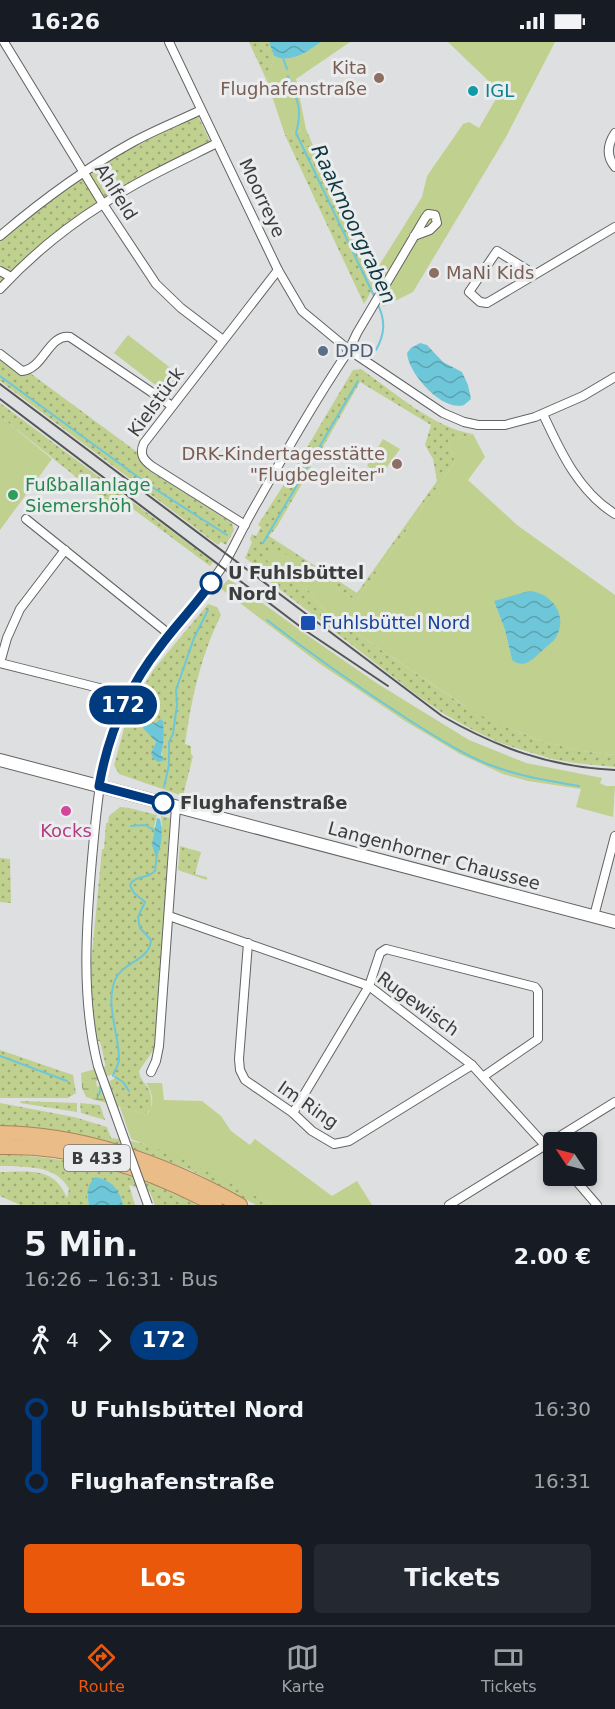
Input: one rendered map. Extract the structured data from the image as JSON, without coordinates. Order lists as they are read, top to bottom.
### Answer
{
  "streets": {
    "highway": ["B 433"],
    "main road": ["Langenhorner Chaussee"],
    "street": [
      "Ahlfeld",
      "Moorreye",
      "Kielstück",
      "Rugewisch",
      "Im Ring"
    ]
  },
  "crossings": [
    ["Ahlfeld", "Kielstück"],
    ["Moorreye", "Kielstück"],
    ["Rugewisch", "Im Ring"]
  ],
  "water": ["Raakmoorgraben"],
  "places": {
    "other": [
      "Kita Flughafenstraße",
      "IGL",
      "MaNi Kids",
      "DPD",
      "DRK-Kindertagesstätte \"Flugbegleiter\"",
      "Fußballanlage Siemershöh",
      "U Fuhlsbüttel Nord",
      "Flughafenstraße",
      "Kocks"
    ],
    "transit": ["Fuhlsbüttel Nord"]
  },
  "lines": ["bus line 172"],
  "north": "top left",
  "page": {
    "status": "16:26",
    "on_map": "172",
    "heading": ["5 Min.", "16:26 – 16:31 · Bus", "2.00 €"],
    "legs": ["4", "172"],
    "list": [
      {
        "name": "U Fuhlsbüttel Nord",
        "value": "16:30"
      },
      {
        "name": "Flughafenstraße",
        "value": "16:31"
      }
    ],
    "buttons": ["Los", "Tickets"],
    "tabs": ["Route", "Karte", "Tickets"]
  }
}
